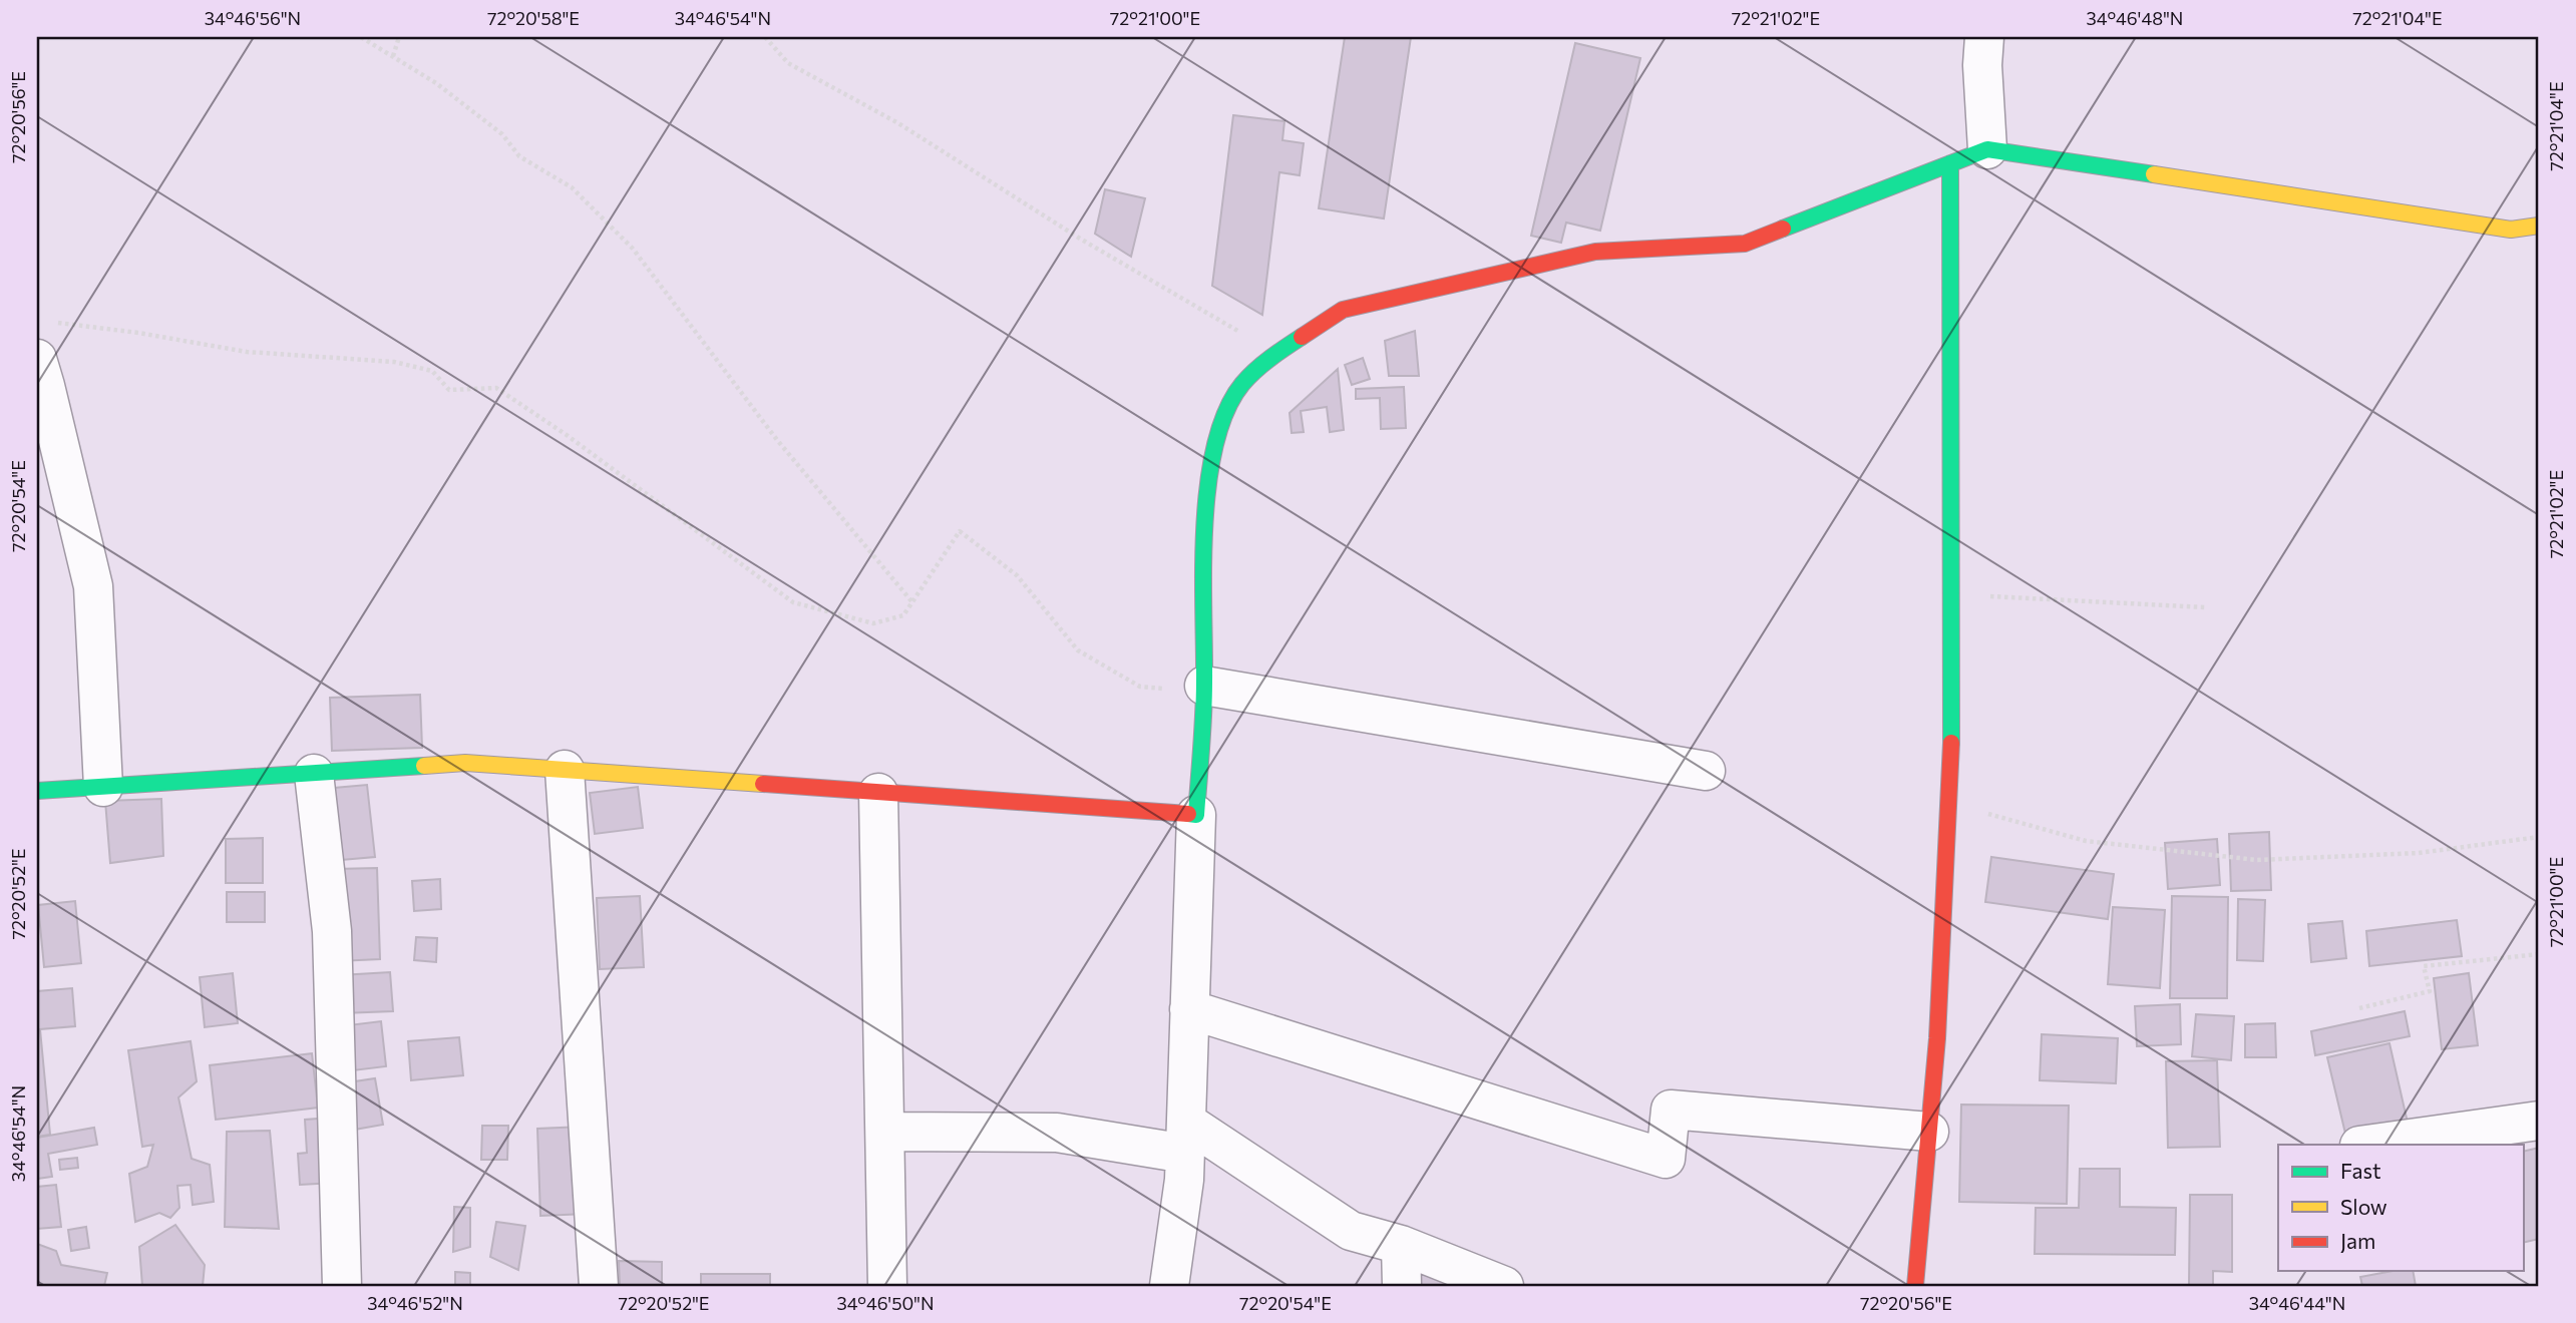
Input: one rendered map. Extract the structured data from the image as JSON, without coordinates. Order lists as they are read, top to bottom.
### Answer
{
  "legend": ["Fast", "Slow", "Jam"],
  "coordinates": [
    "34°46'56\"N",
    "72°20'58\"E",
    "34°46'54\"N",
    "72°21'00\"E",
    "72°21'02\"E",
    "34°46'48\"N",
    "72°21'04\"E",
    "72°20'56\"E",
    "72°20'54\"E",
    "72°20'52\"E",
    "34°46'52\"N",
    "34°46'50\"N",
    "34°46'44\"N"
  ]
}
